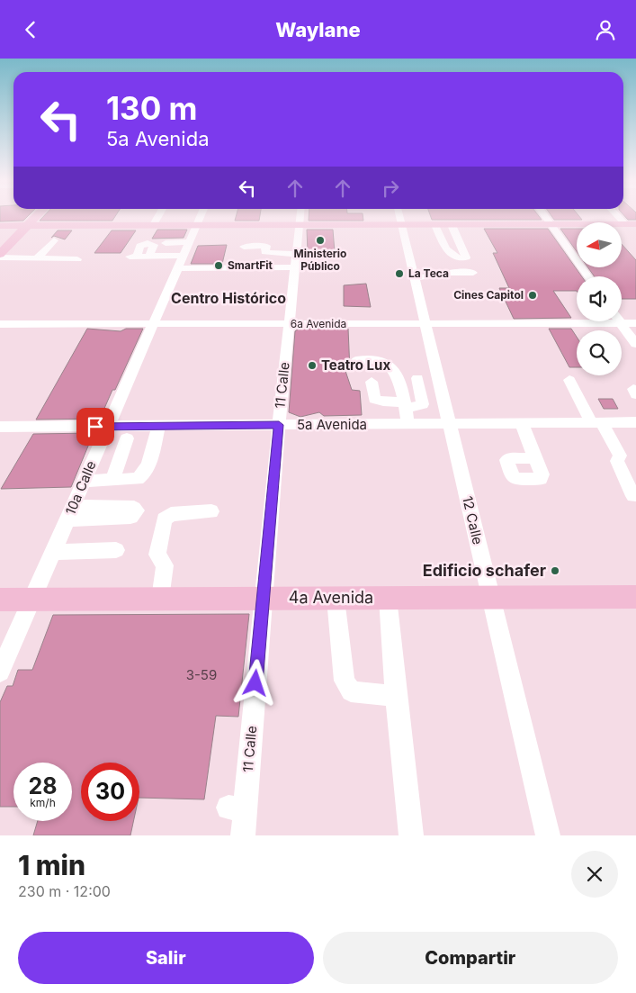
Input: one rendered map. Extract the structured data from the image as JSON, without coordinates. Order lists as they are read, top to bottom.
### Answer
{
  "streets": {
    "main road": ["4a Avenida"],
    "street": [
      "6a Avenida",
      "11 Calle",
      "5a Avenida",
      "10a Calle",
      "12 Calle"
    ]
  },
  "crossings": [
    ["6a Avenida", "11 Calle"],
    ["6a Avenida", "10a Calle"],
    ["6a Avenida", "12 Calle"],
    ["11 Calle", "5a Avenida"],
    ["11 Calle", "4a Avenida"],
    ["5a Avenida", "10a Calle"],
    ["5a Avenida", "12 Calle"],
    ["10a Calle", "4a Avenida"],
    ["12 Calle", "4a Avenida"]
  ],
  "districts": ["Centro Histórico"],
  "places": [
    "Ministerio Público",
    "SmartFit",
    "La Teca",
    "Cines Capitol",
    "Teatro Lux",
    "Edificio schafer"
  ],
  "house_numbers": ["3-59"],
  "north": "left",
  "page": {
    "header": "Waylane",
    "turn": ["130 m", "5a Avenida"],
    "speed": "28 km/h",
    "limit": "30",
    "heading": ["1 min", "230 m · 12:00"],
    "buttons": ["Salir", "Compartir"]
  }
}
